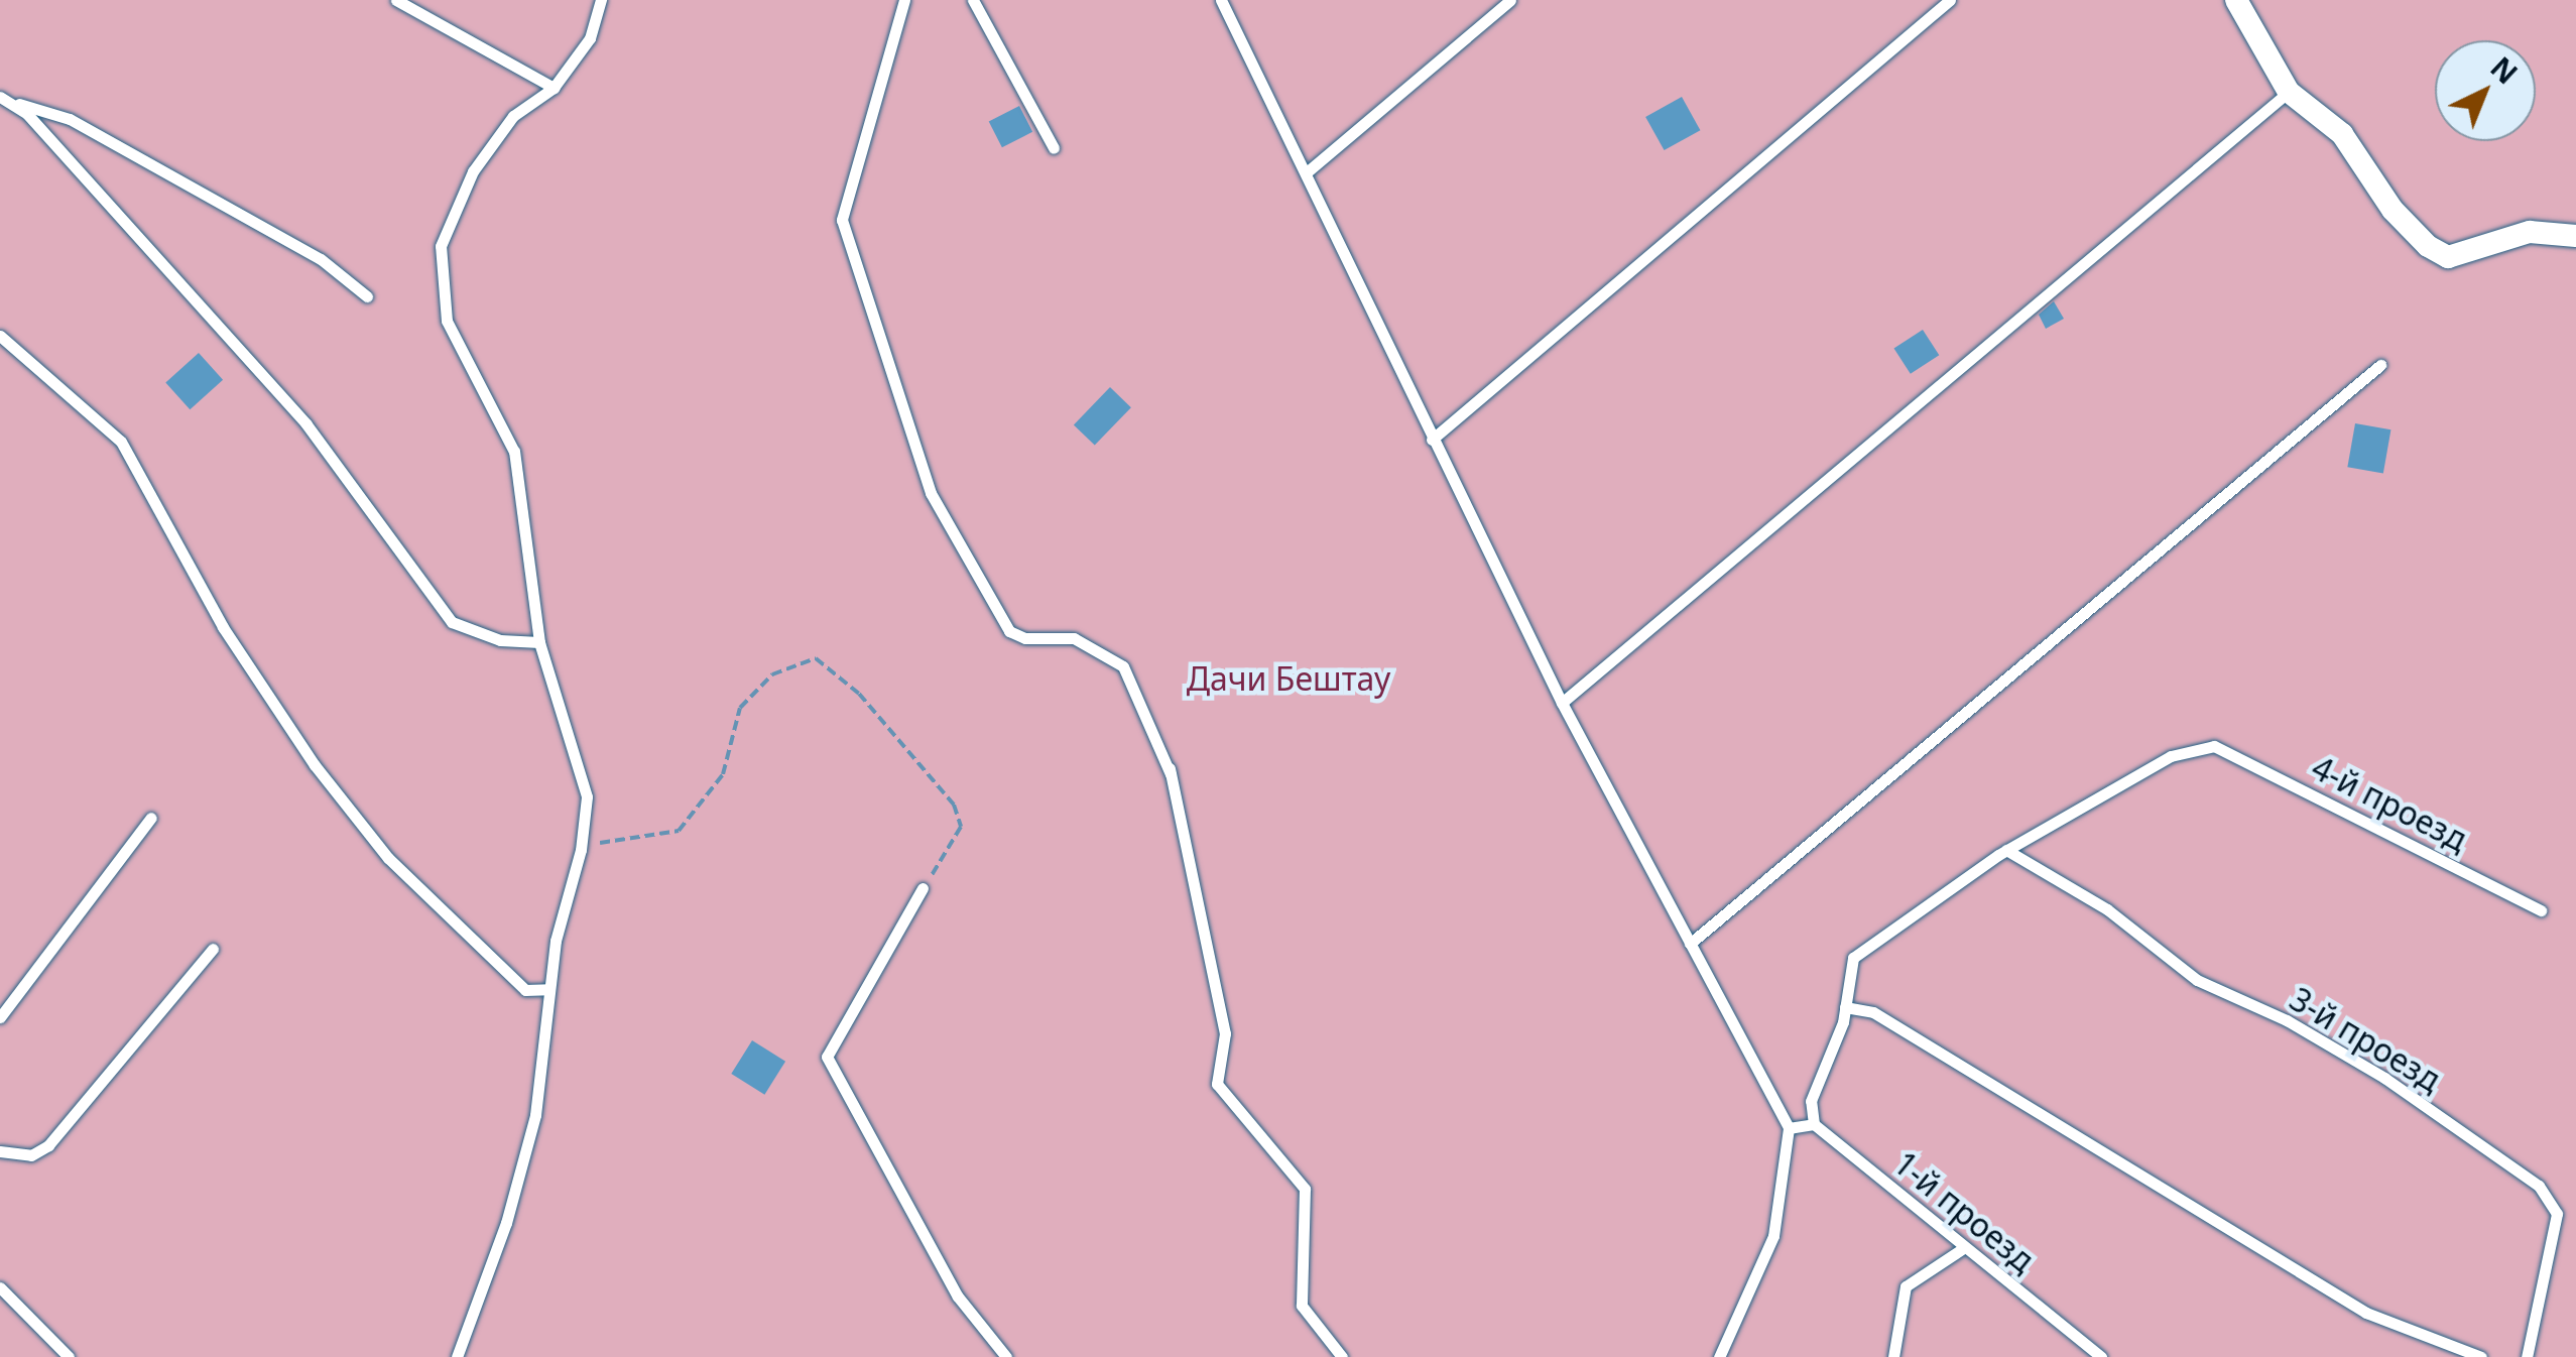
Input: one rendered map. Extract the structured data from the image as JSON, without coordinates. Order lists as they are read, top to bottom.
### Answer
{
  "streets": {
    "lane": ["4-й проезд", "3-й проезд", "1-й проезд"]
  },
  "crossings": [
    ["4-й проезд", "3-й проезд"]
  ],
  "parks": ["Дачи Бештау"],
  "north": "top right"
}
